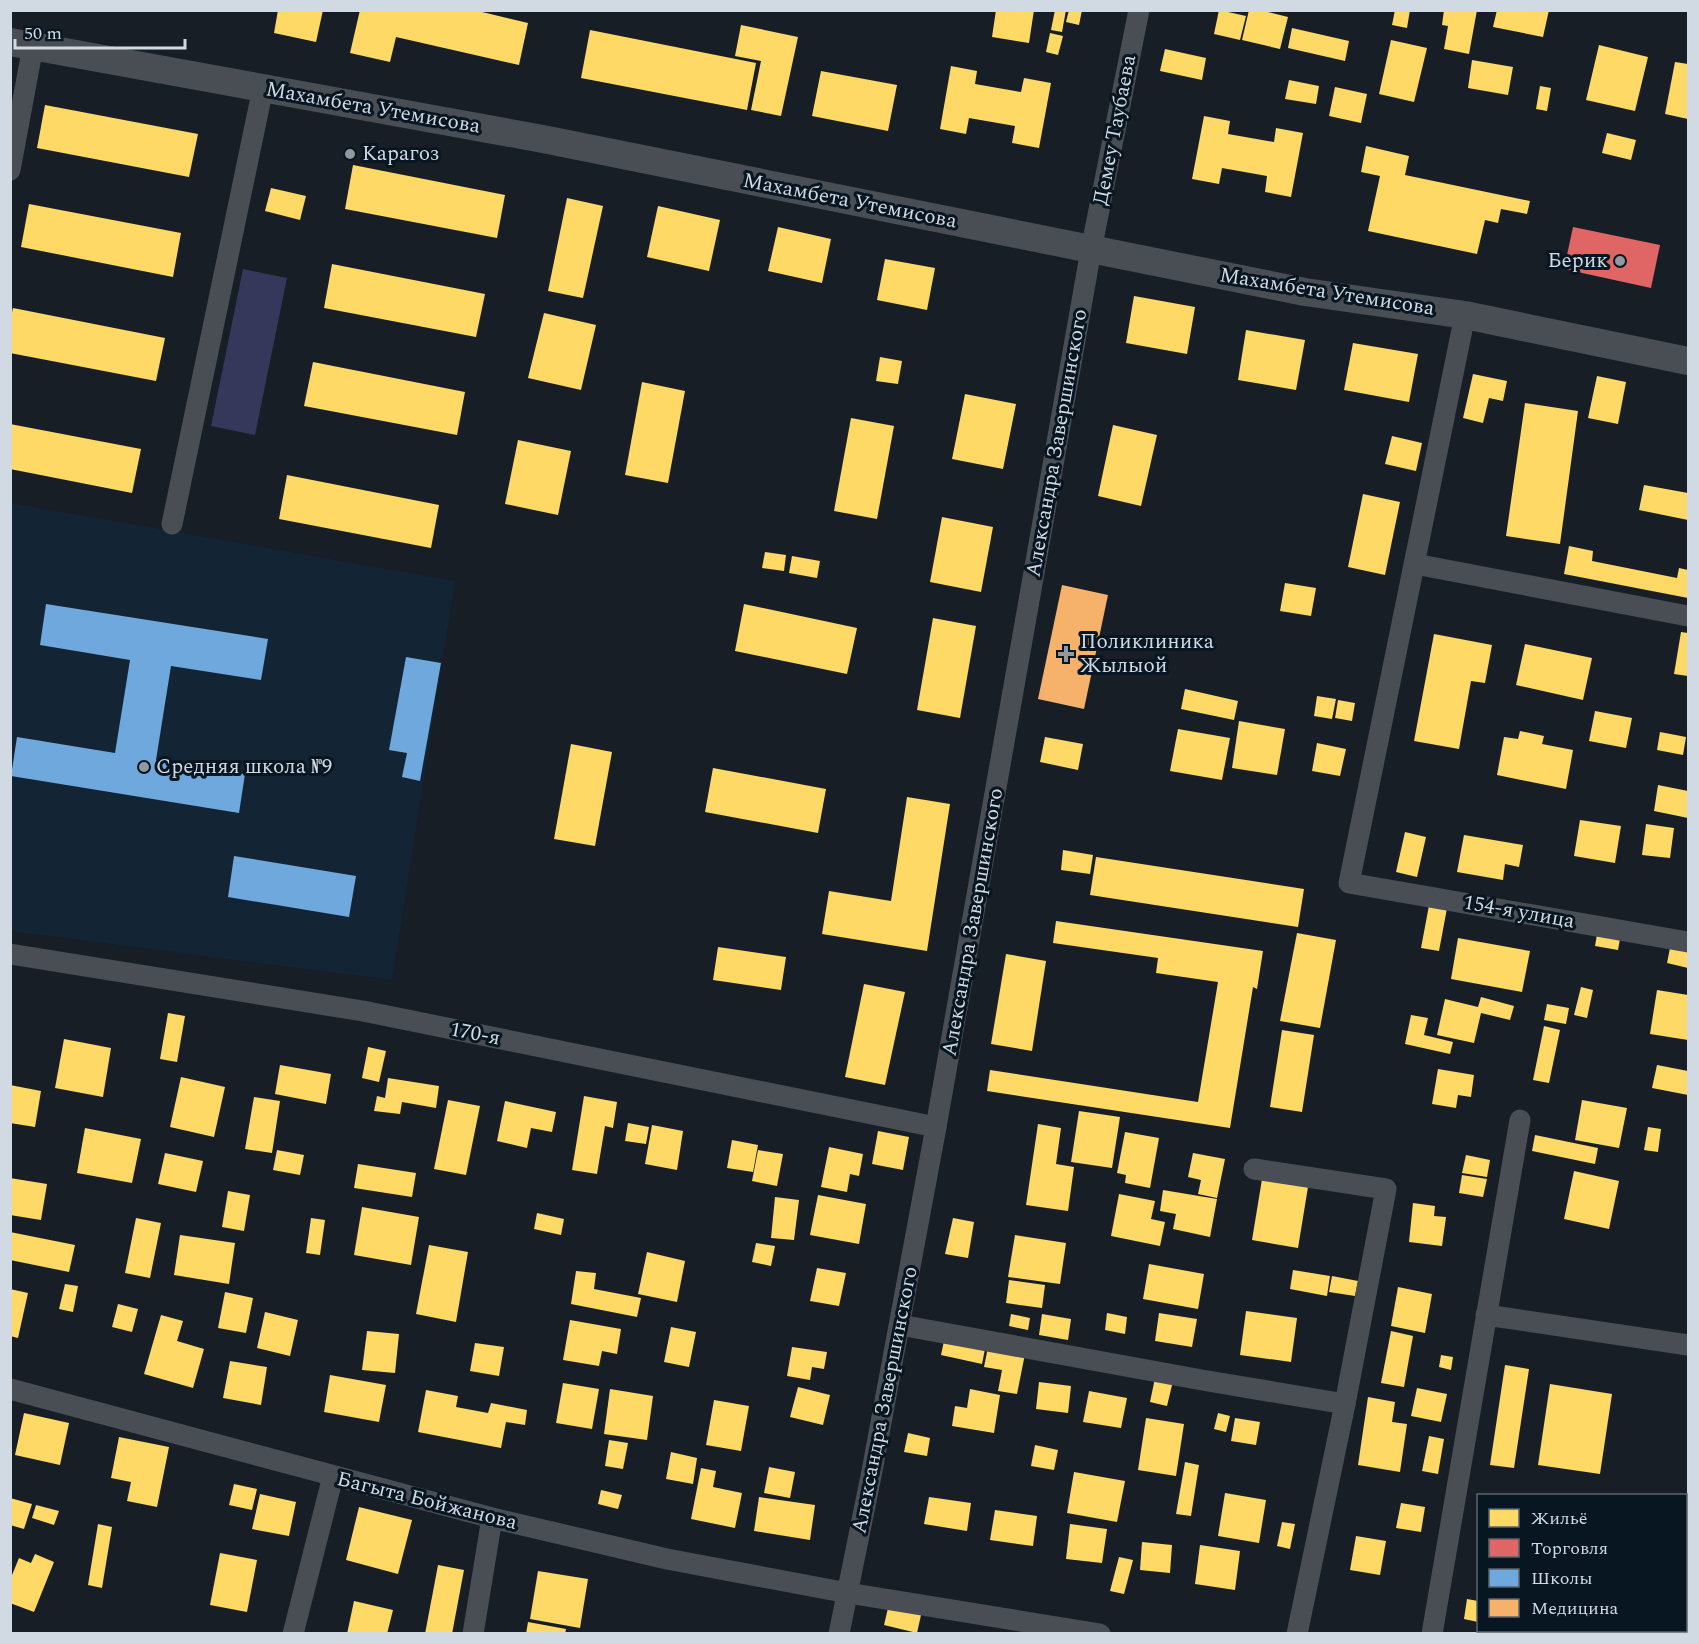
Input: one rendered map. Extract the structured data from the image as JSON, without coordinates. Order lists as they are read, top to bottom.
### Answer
{
  "streets": {
    "street": [
      "Махамбета Утемисова",
      "Демеу Таубаева",
      "Александра Завершинского",
      "154-я улица",
      "170-я",
      "Багыта Бойжанова"
    ]
  },
  "crossings": [
    ["Махамбета Утемисова", "Демеу Таубаева"],
    ["Махамбета Утемисова", "Александра Завершинского"],
    ["Демеу Таубаева", "Александра Завершинского"],
    ["Александра Завершинского", "170-я"],
    ["Александра Завершинского", "Багыта Бойжанова"]
  ],
  "places": {
    "other": ["Карагоз", "Берик", "Средняя школа №9"],
    "health": ["Поликлиника Жылыой"]
  },
  "legend": [
    "Жильё",
    "Торговля",
    "Школы",
    "Медицина"
  ],
  "scale_bar": "50 m"
}
